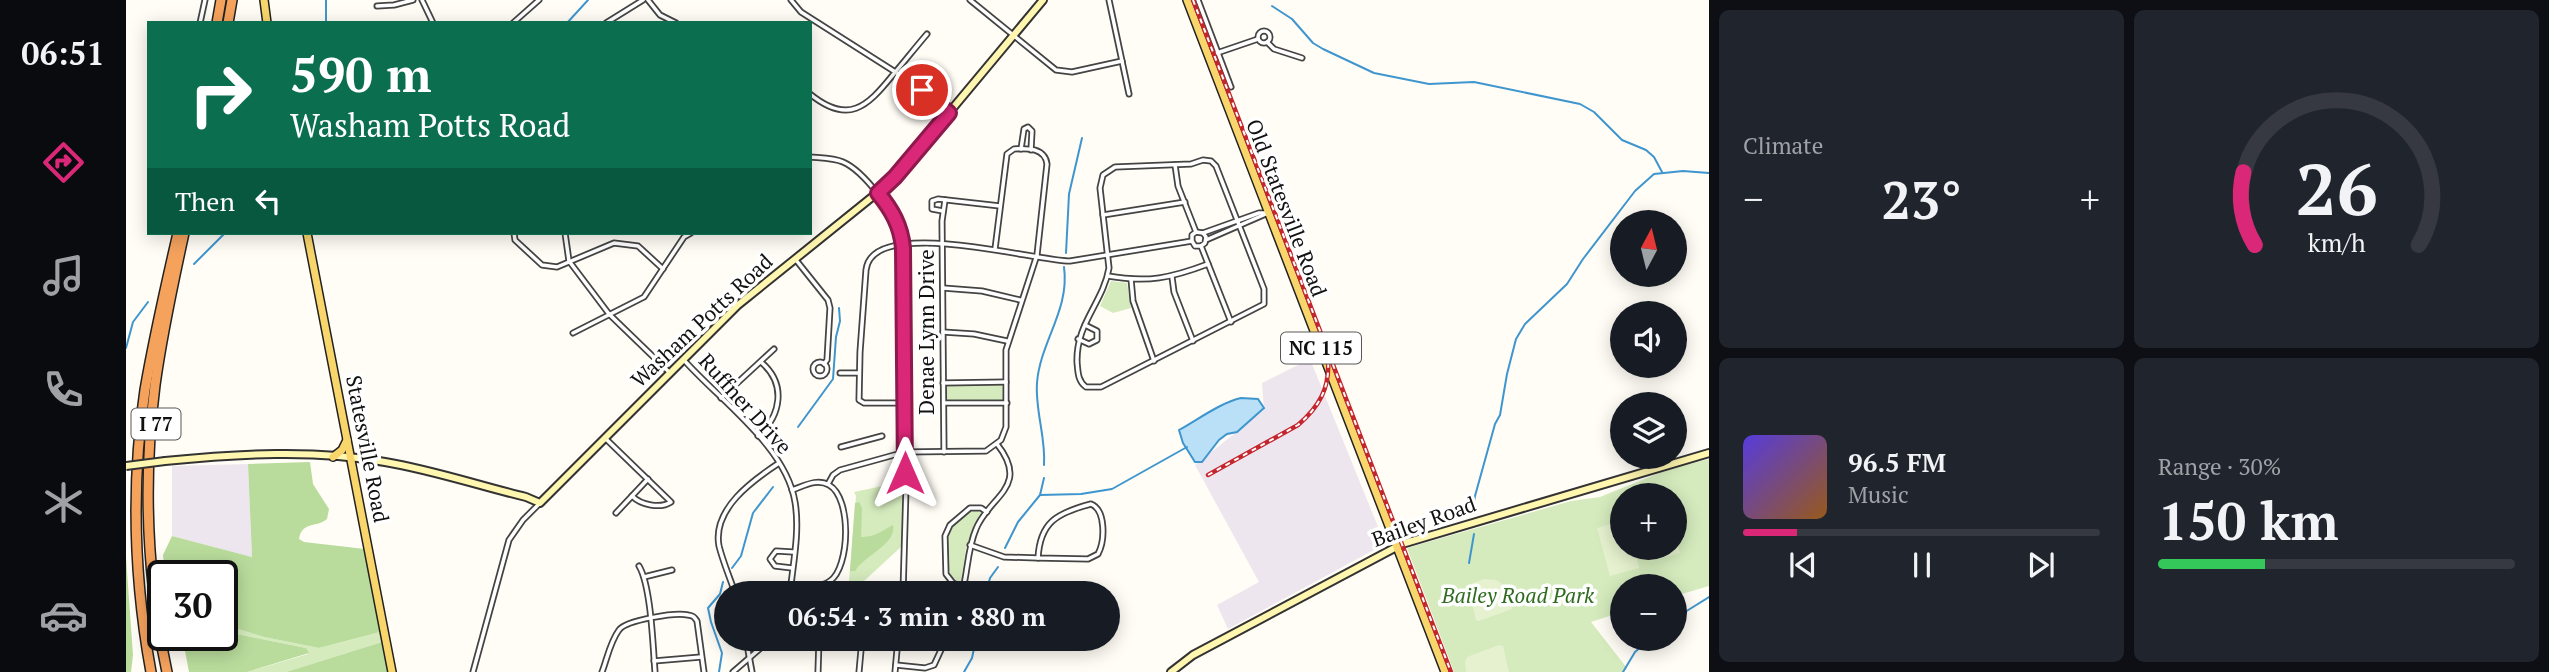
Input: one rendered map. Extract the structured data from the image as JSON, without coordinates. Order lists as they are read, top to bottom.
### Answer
{
  "streets": {
    "highway": ["I 77"],
    "main road": ["Old Statesville Road", "NC 115", "Statesville Road"],
    "street": [
      "Washam Potts Road",
      "Denae Lynn Drive",
      "Ruffner Drive",
      "Bailey Road"
    ]
  },
  "crossings": [
    ["Old Statesville Road", "Bailey Road"],
    ["Washam Potts Road", "Ruffner Drive"]
  ],
  "parks": ["Bailey Road Park"],
  "north": "top",
  "page": {
    "tabs": "06:51",
    "tile": [
      "Climate",
      ["Range · 30%", "150 km"]
    ],
    "turn": ["590 m", "Washam Potts Road"],
    "then": "Then",
    "heat": ["−", "23°", "+"],
    "map_buttons": ["+", "−"],
    "song": ["96.5 FM", "Music"],
    "limit": "30",
    "trip": "06:54 · 3 min · 880 m",
    "gauge": ["26", "km/h"]
  }
}
